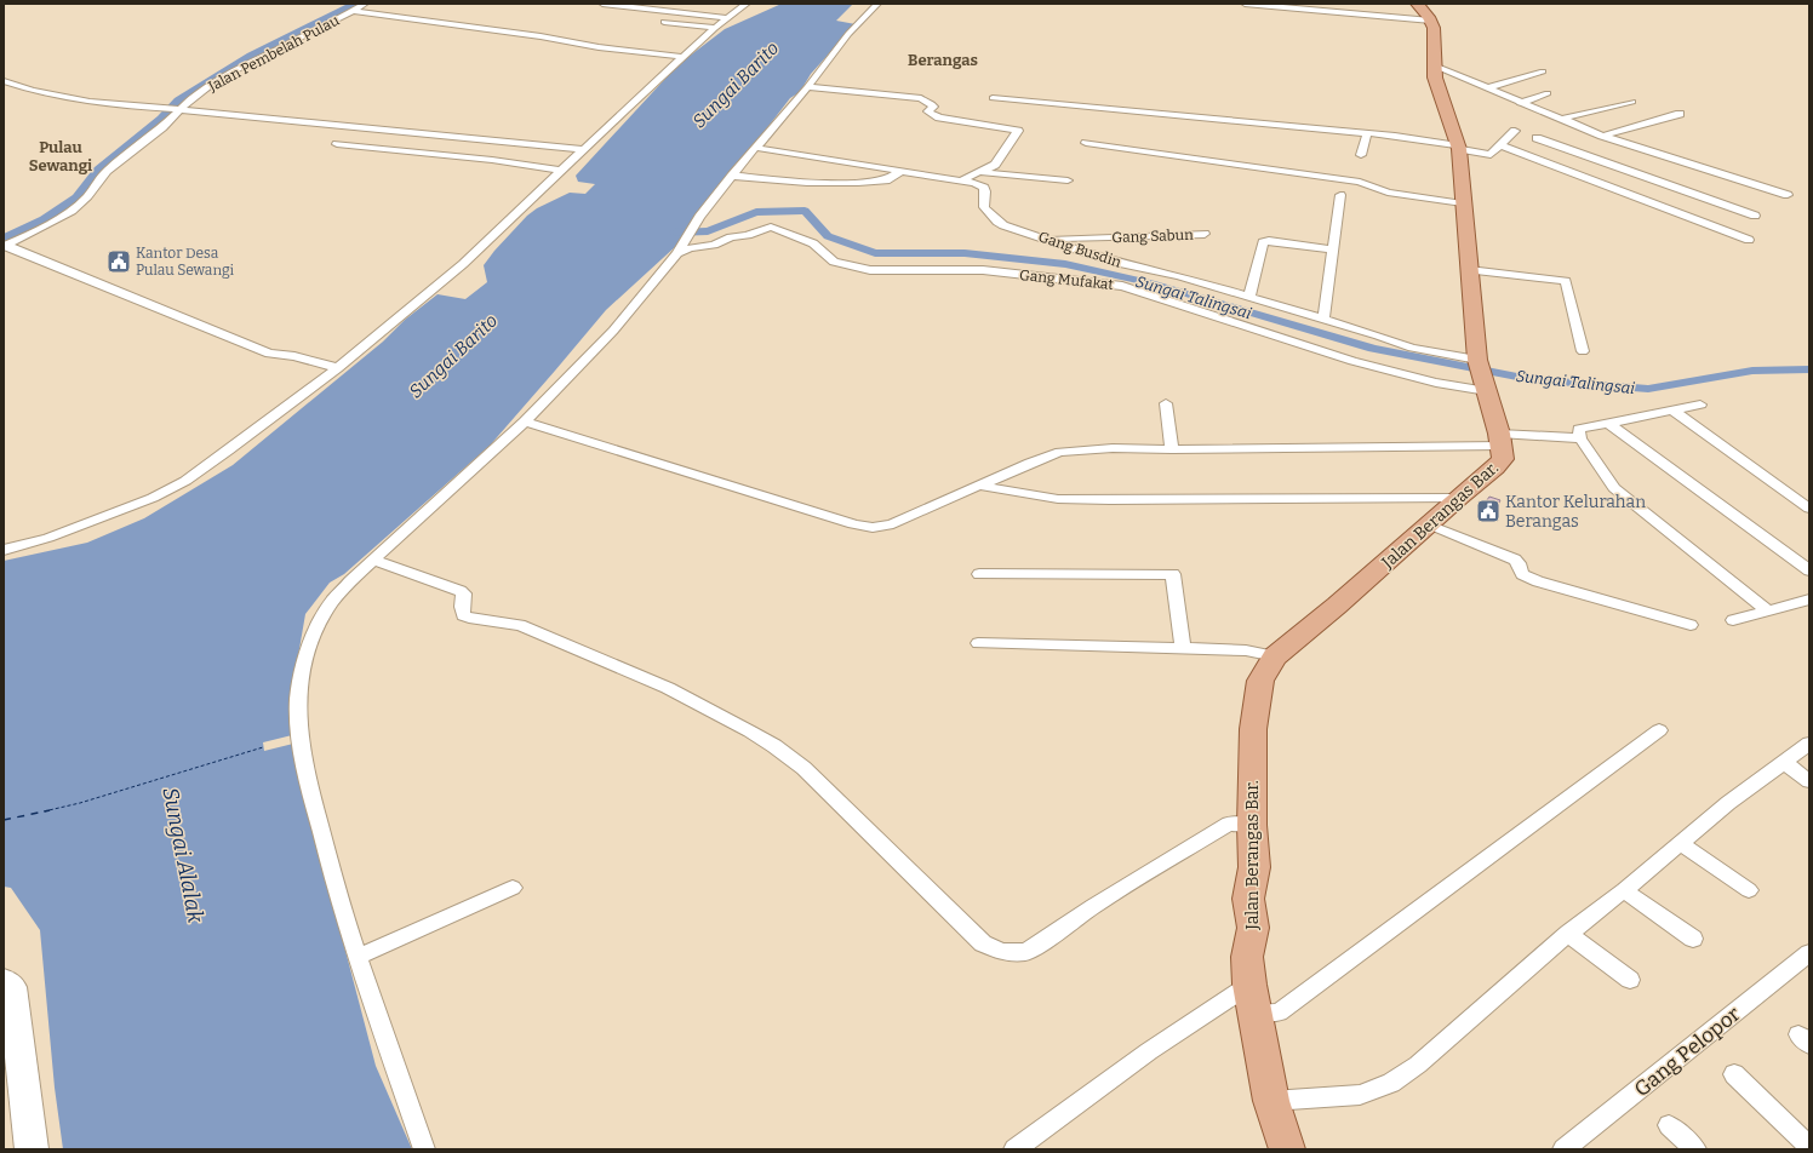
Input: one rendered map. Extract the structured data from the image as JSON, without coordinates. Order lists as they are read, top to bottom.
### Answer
{
  "streets": {
    "main road": ["Jalan Berangas Bar."],
    "street": [
      "Jalan Pembelah Pulau",
      "Gang Sabun",
      "Gang Busdin",
      "Gang Mufakat",
      "Gang Pelopor"
    ]
  },
  "crossings": [
    ["Gang Sabun", "Gang Busdin"],
    ["Gang Busdin", "Gang Mufakat"]
  ],
  "districts": ["Berangas", "Pulau Sewangi"],
  "water": ["Sungai Barito", "Sungai Talingsai", "Sungai Alalak"],
  "places": {
    "public building": ["Kantor Desa Pulau Sewangi", "Kantor Kelurahan Berangas"]
  }
}
